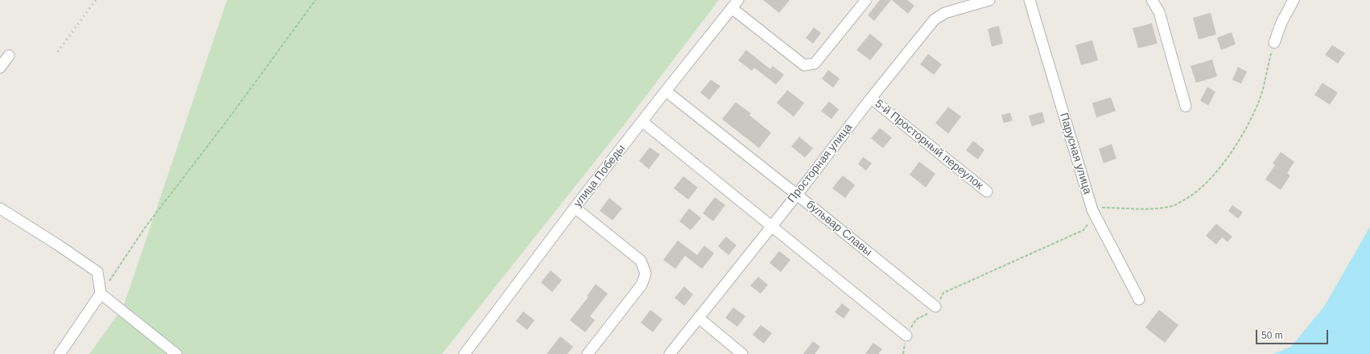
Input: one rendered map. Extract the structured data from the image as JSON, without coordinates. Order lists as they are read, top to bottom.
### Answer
{
  "streets": {
    "street": [
      "5-й Просторный переулок",
      "Парусная улица",
      "Просторная улица",
      "улица Победы",
      "бульвар Славы"
    ]
  },
  "crossings": [
    ["5-й Просторный переулок", "Просторная улица"],
    ["Просторная улица", "бульвар Славы"],
    ["улица Победы", "бульвар Славы"]
  ],
  "scale_bar": "50 m"
}
